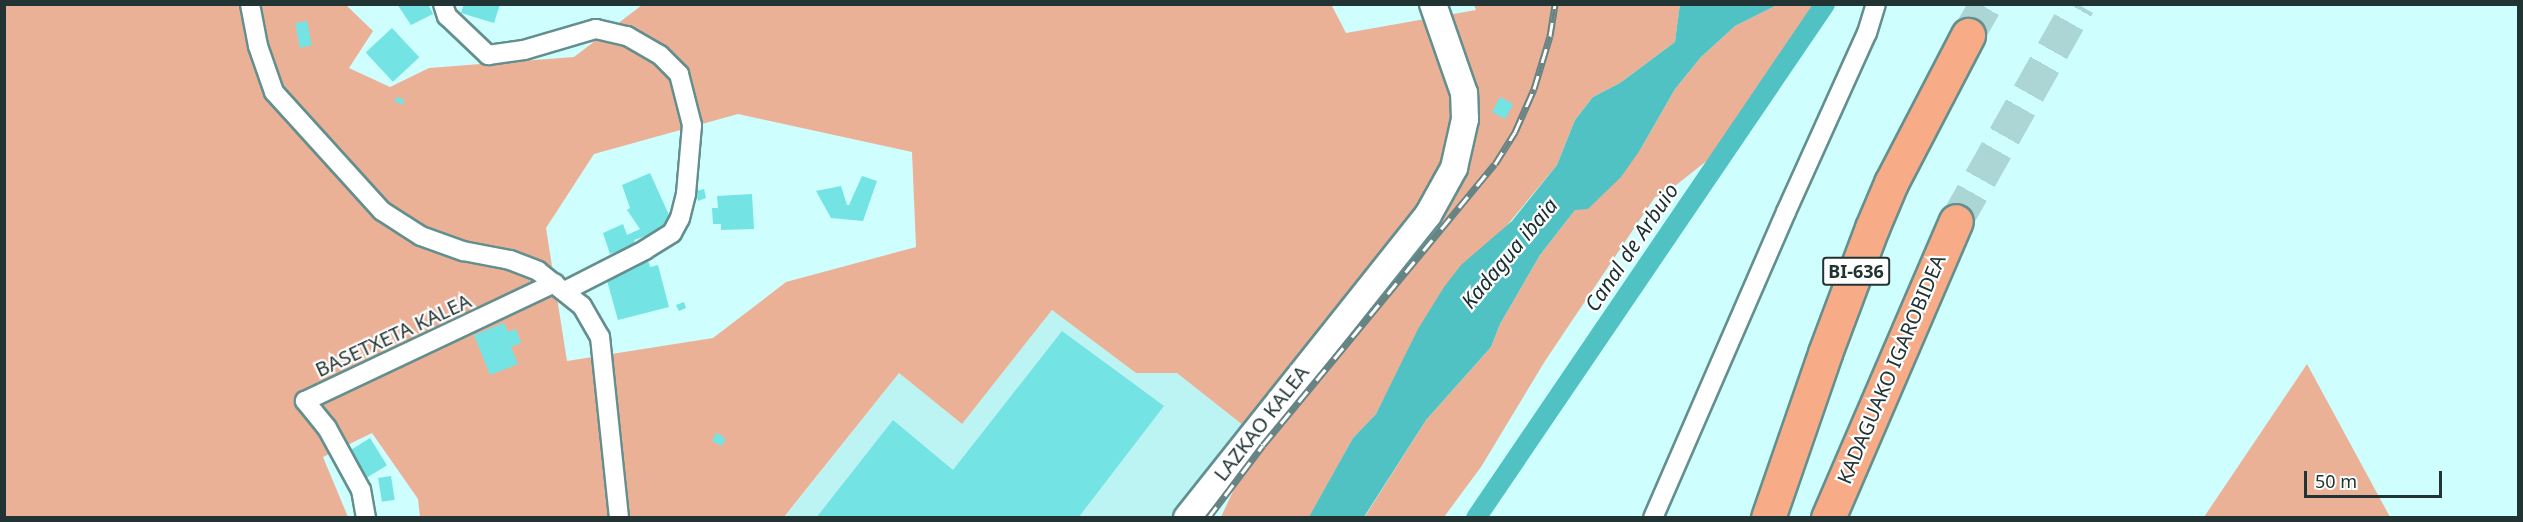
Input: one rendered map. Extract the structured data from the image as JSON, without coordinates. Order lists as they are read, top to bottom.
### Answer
{
  "streets": {
    "highway": ["BI-636", "KADAGUAKO IGAROBIDEA"],
    "street": ["BASETXETA KALEA", "LAZKAO KALEA"]
  },
  "water": ["Canal de Arbuio", "Kadagua ibaia"],
  "scale_bar": "50 m"
}
